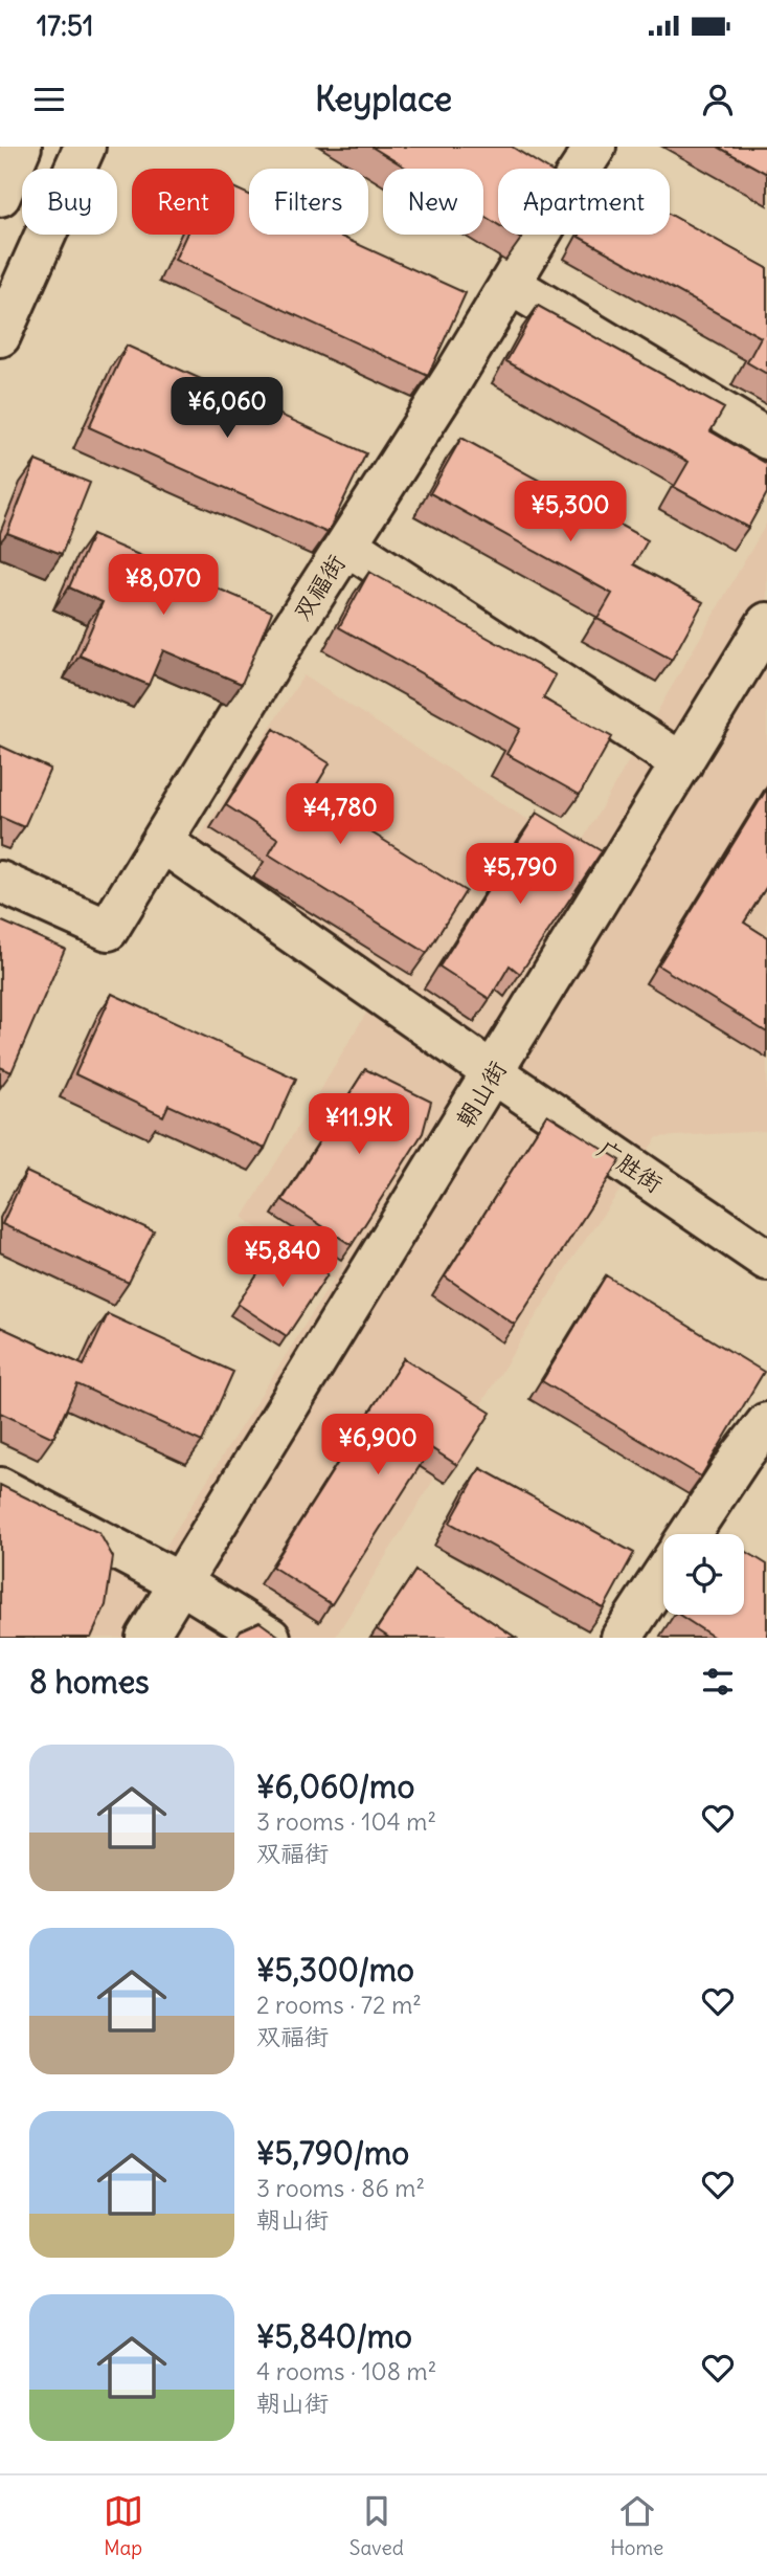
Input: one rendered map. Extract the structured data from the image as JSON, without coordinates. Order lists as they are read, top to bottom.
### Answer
{
  "streets": {
    "street": ["双福街", "朝山街", "广胜街"]
  },
  "crossings": [
    ["双福街", "广胜街"],
    ["朝山街", "广胜街"]
  ],
  "page": {
    "status": "17:51",
    "header": "Keyplace",
    "chip": [
      "Buy",
      "Rent",
      "Filters",
      "New",
      "Apartment"
    ],
    "price": [
      "¥6,060",
      "¥5,300",
      "¥8,070",
      "¥4,780",
      "¥5,790",
      "¥11.9K",
      "¥5,840",
      "¥6,900"
    ],
    "heading": "8 homes",
    "list": [
      {
        "name": "¥6,060/mo",
        "note": "3 rooms · 104 m² · 双福街"
      },
      {
        "name": "¥5,300/mo",
        "note": "2 rooms · 72 m² · 双福街"
      },
      {
        "name": "¥5,790/mo",
        "note": "3 rooms · 86 m² · 朝山街"
      },
      {
        "name": "¥5,840/mo",
        "note": "4 rooms · 108 m² · 朝山街"
      }
    ],
    "tabs": ["Map", "Saved", "Home"]
  }
}
